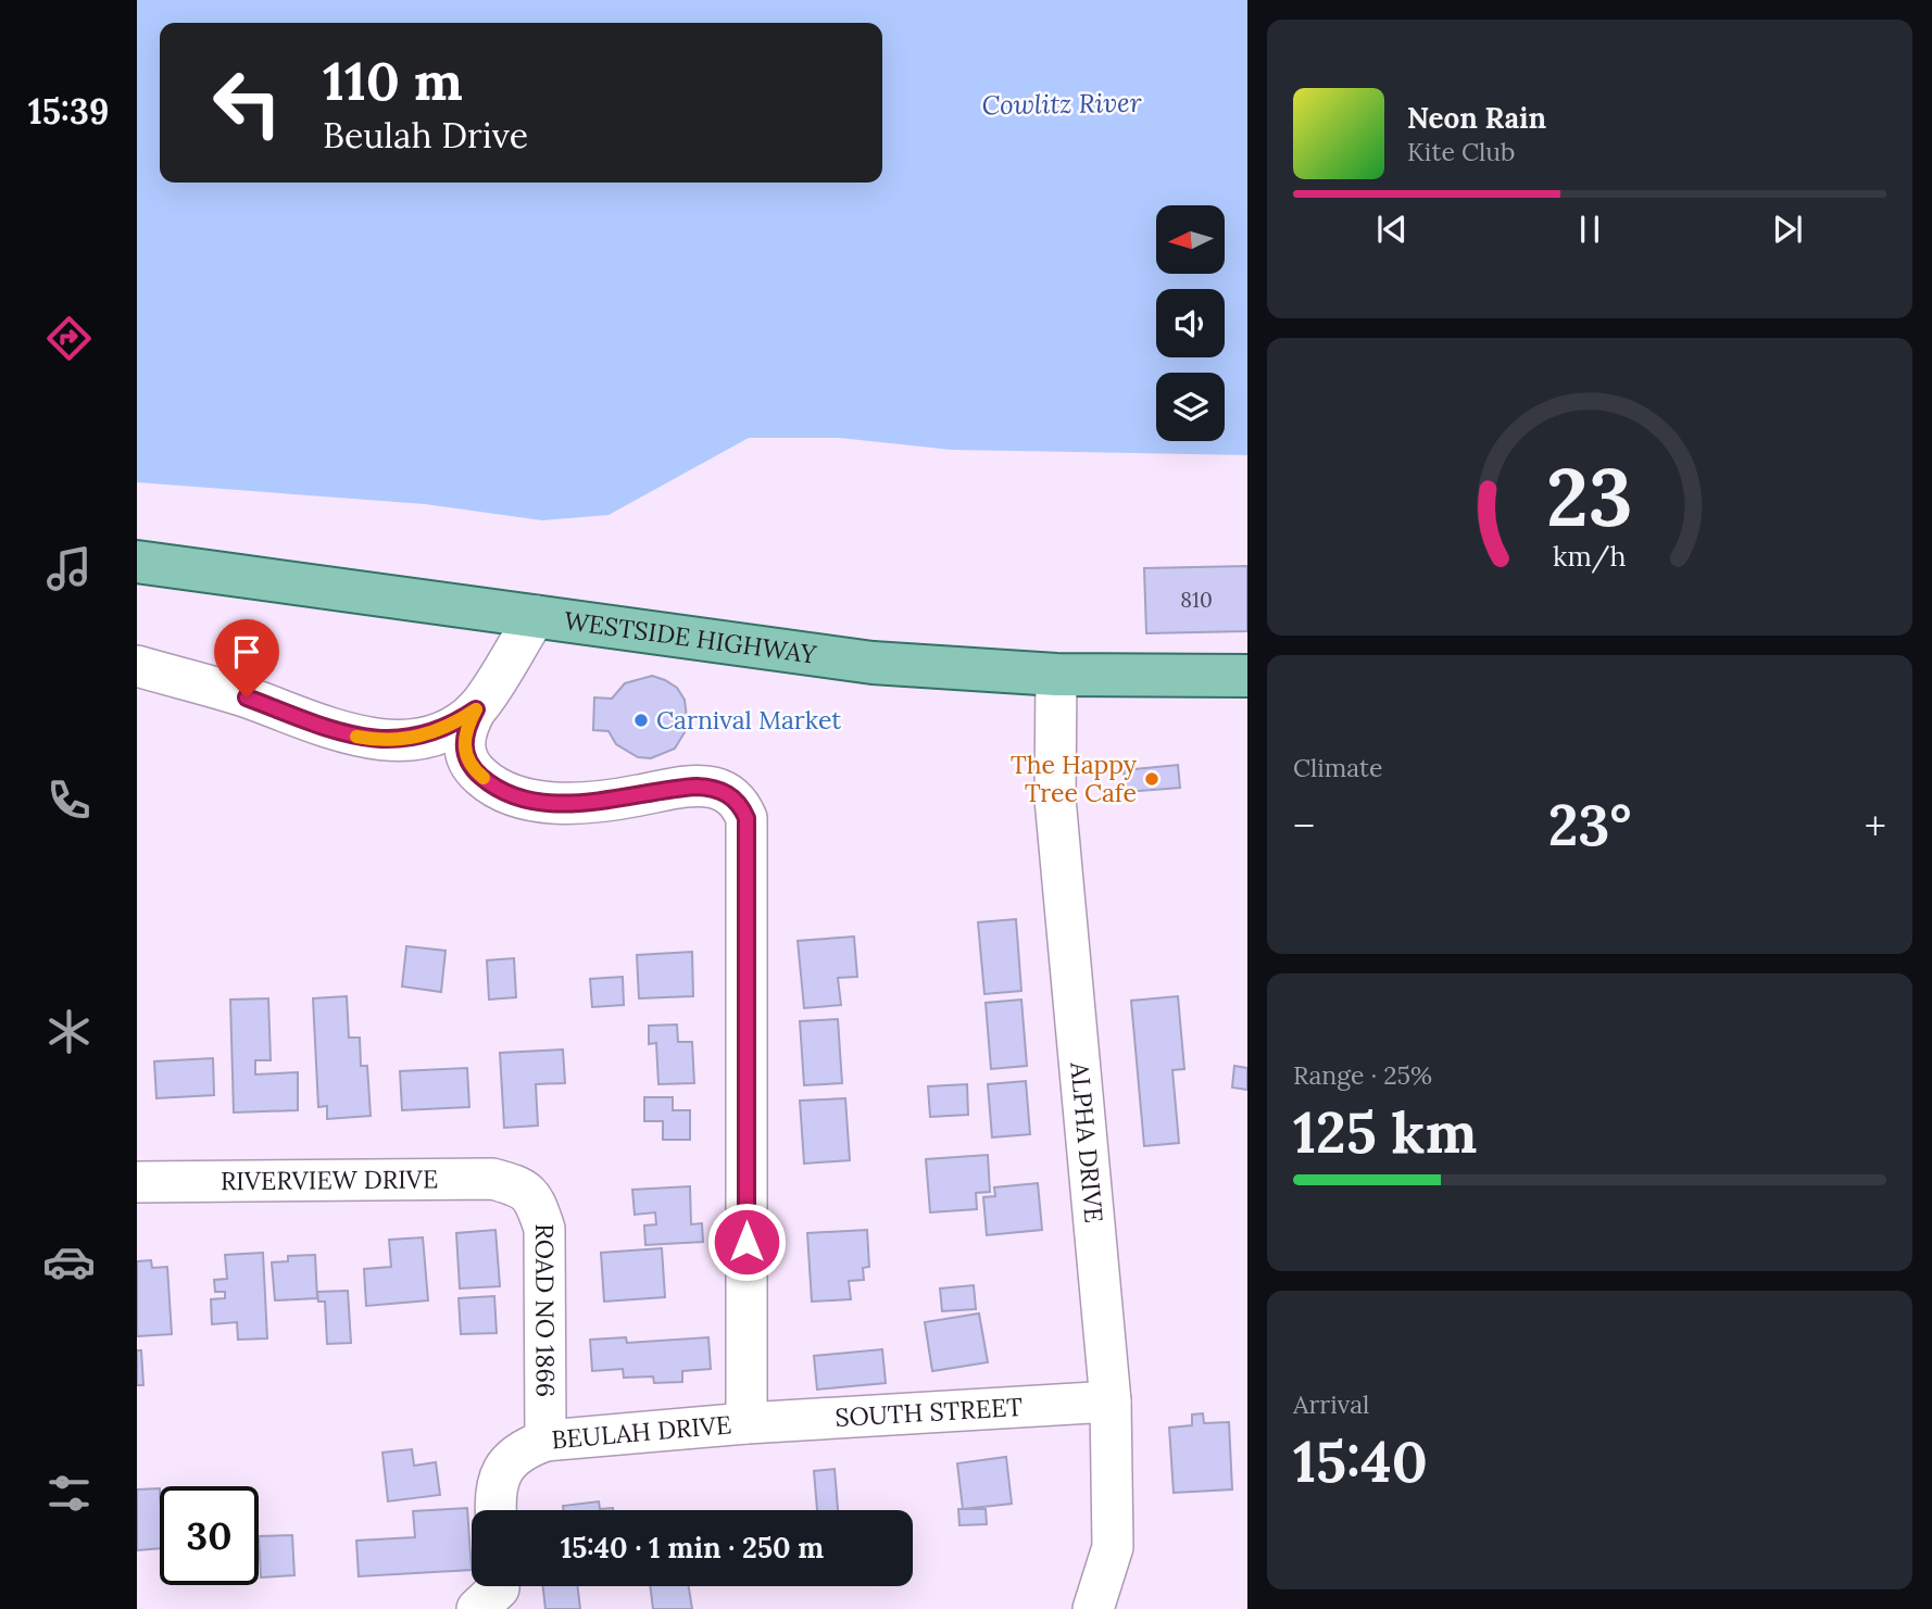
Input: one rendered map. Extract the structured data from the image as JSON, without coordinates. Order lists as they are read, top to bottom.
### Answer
{
  "streets": {
    "main road": ["WESTSIDE HIGHWAY"],
    "street": [
      "ALPHA DRIVE",
      "RIVERVIEW DRIVE",
      "ROAD NO 1866",
      "SOUTH STREET",
      "BEULAH DRIVE"
    ]
  },
  "crossings": [
    ["WESTSIDE HIGHWAY", "ALPHA DRIVE"],
    ["ALPHA DRIVE", "SOUTH STREET"],
    ["RIVERVIEW DRIVE", "ROAD NO 1866"],
    ["ROAD NO 1866", "BEULAH DRIVE"],
    ["SOUTH STREET", "BEULAH DRIVE"]
  ],
  "water": ["Cowlitz River"],
  "places": ["Carnival Market", "The Happy Tree Cafe"],
  "house_numbers": ["810"],
  "north": "left",
  "page": {
    "tabs": "15:39",
    "turn": ["110 m", "Beulah Drive"],
    "song": ["Neon Rain", "Kite Club"],
    "tile": [
      "Climate",
      ["Range · 25%", "125 km"],
      ["Arrival", "15:40"]
    ],
    "heat": ["−", "23°", "+"],
    "limit": "30",
    "trip": "15:40 · 1 min · 250 m",
    "gauge": ["23", "km/h"]
  }
}
